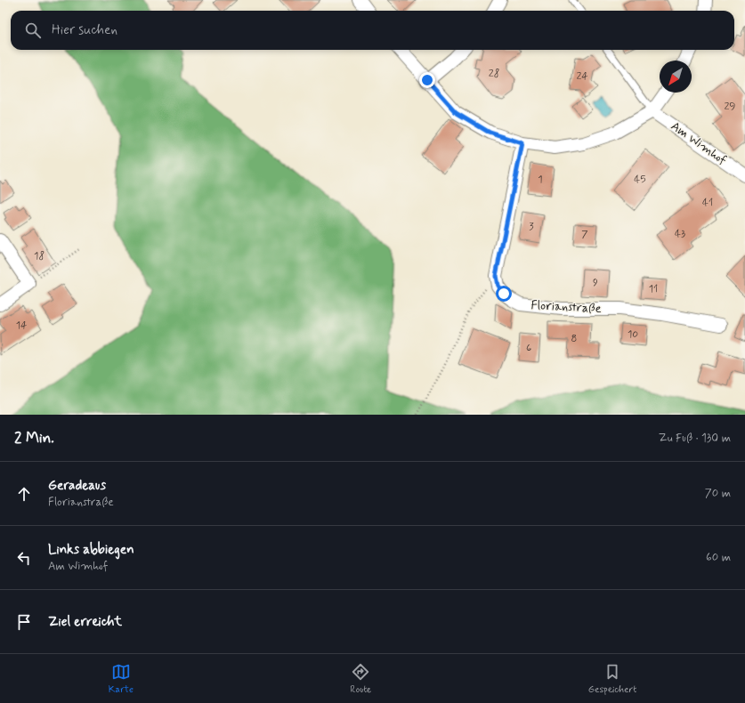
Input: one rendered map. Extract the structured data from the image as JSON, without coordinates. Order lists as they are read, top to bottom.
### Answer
{
  "streets": {
    "street": ["Am Wimhof", "Florianstraße"]
  },
  "house_numbers": [
    "28",
    "24",
    "29",
    "1",
    "45",
    "41",
    "3",
    "43",
    "7",
    "18",
    "9",
    "11",
    "14",
    "10",
    "8",
    "6"
  ],
  "north": "bottom left",
  "page": {
    "search": "Hier suchen",
    "heading": ["2 Min.", "Zu Fuß · 130 m"],
    "list": [
      ["Geradeaus", "Florianstraße", "70 m"],
      ["Links abbiegen", "Am Wimhof", "60 m"],
      "Ziel erreicht"
    ],
    "nav": ["Karte", "Route", "Gespeichert"]
  }
}
